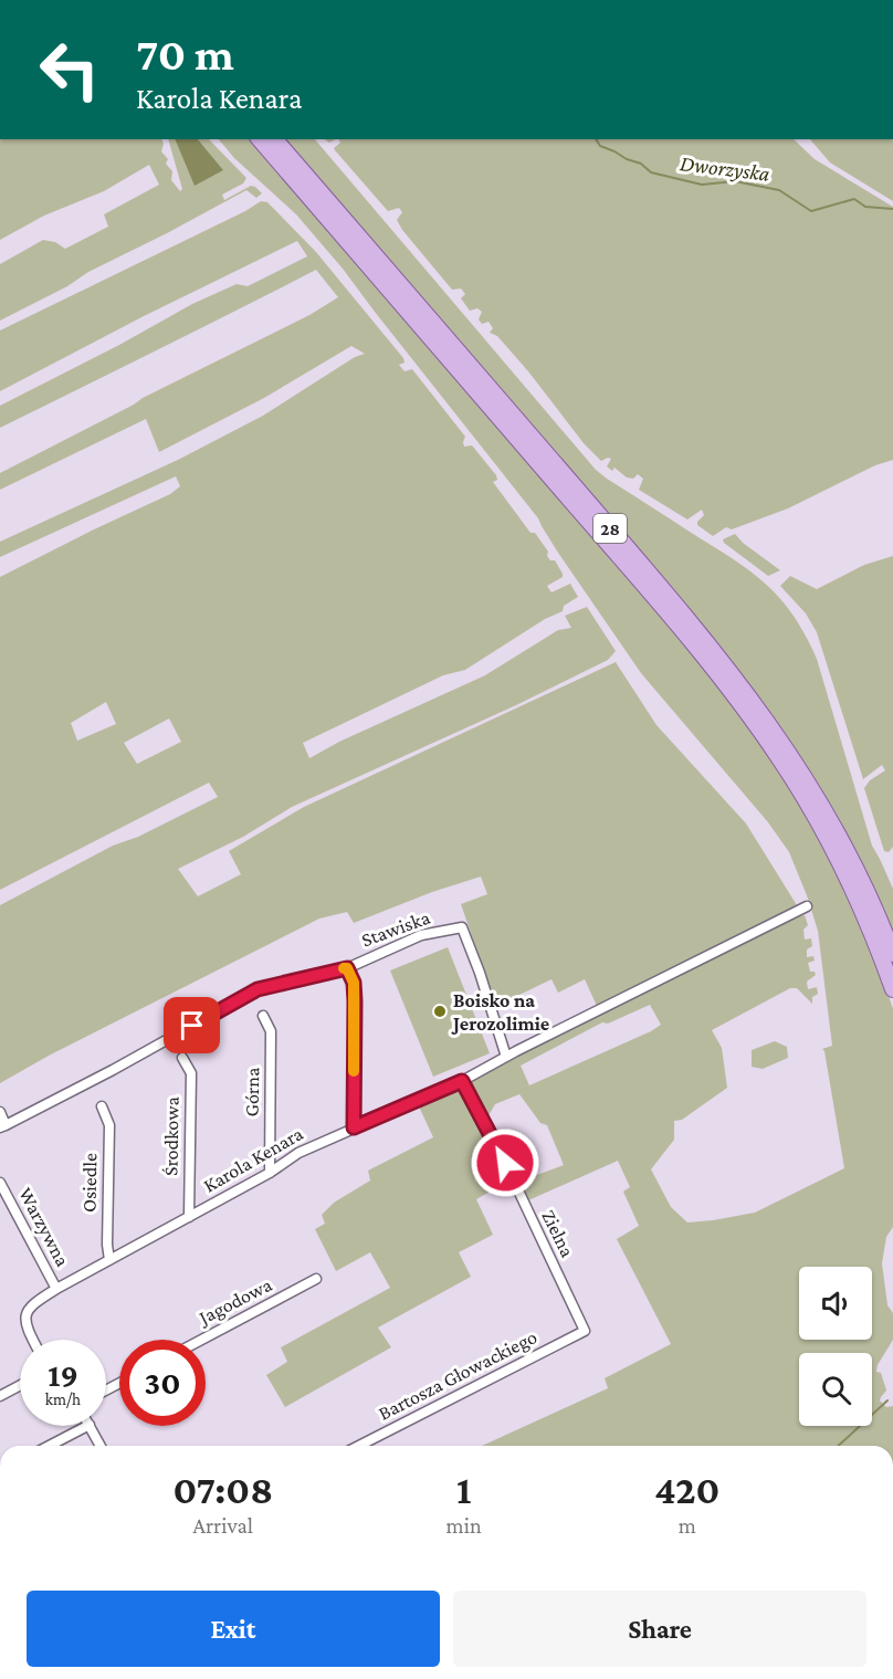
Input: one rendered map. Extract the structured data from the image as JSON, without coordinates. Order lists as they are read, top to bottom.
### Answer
{
  "streets": {
    "main road": ["28"],
    "street": [
      "Stawiska",
      "Górna",
      "Środkowa",
      "Karola Kenara",
      "Osiedle",
      "Warzywna",
      "Zielna",
      "Jagodowa",
      "Bartosza Głowackiego"
    ]
  },
  "crossings": [
    ["Stawiska", "Karola Kenara"],
    ["Górna", "Karola Kenara"],
    ["Środkowa", "Karola Kenara"],
    ["Karola Kenara", "Osiedle"],
    ["Karola Kenara", "Warzywna"],
    ["Karola Kenara", "Zielna"],
    ["Zielna", "Bartosza Głowackiego"]
  ],
  "water": ["Dworzyska"],
  "places": ["Boisko na Jerozolimie"],
  "page": {
    "turn": ["70 m", "Karola Kenara"],
    "speed": "19 km/h",
    "limit": "30",
    "eta": [
      "07:08",
      "Arrival",
      "1",
      "min",
      "420",
      "m"
    ],
    "buttons": ["Exit", "Share"]
  }
}
